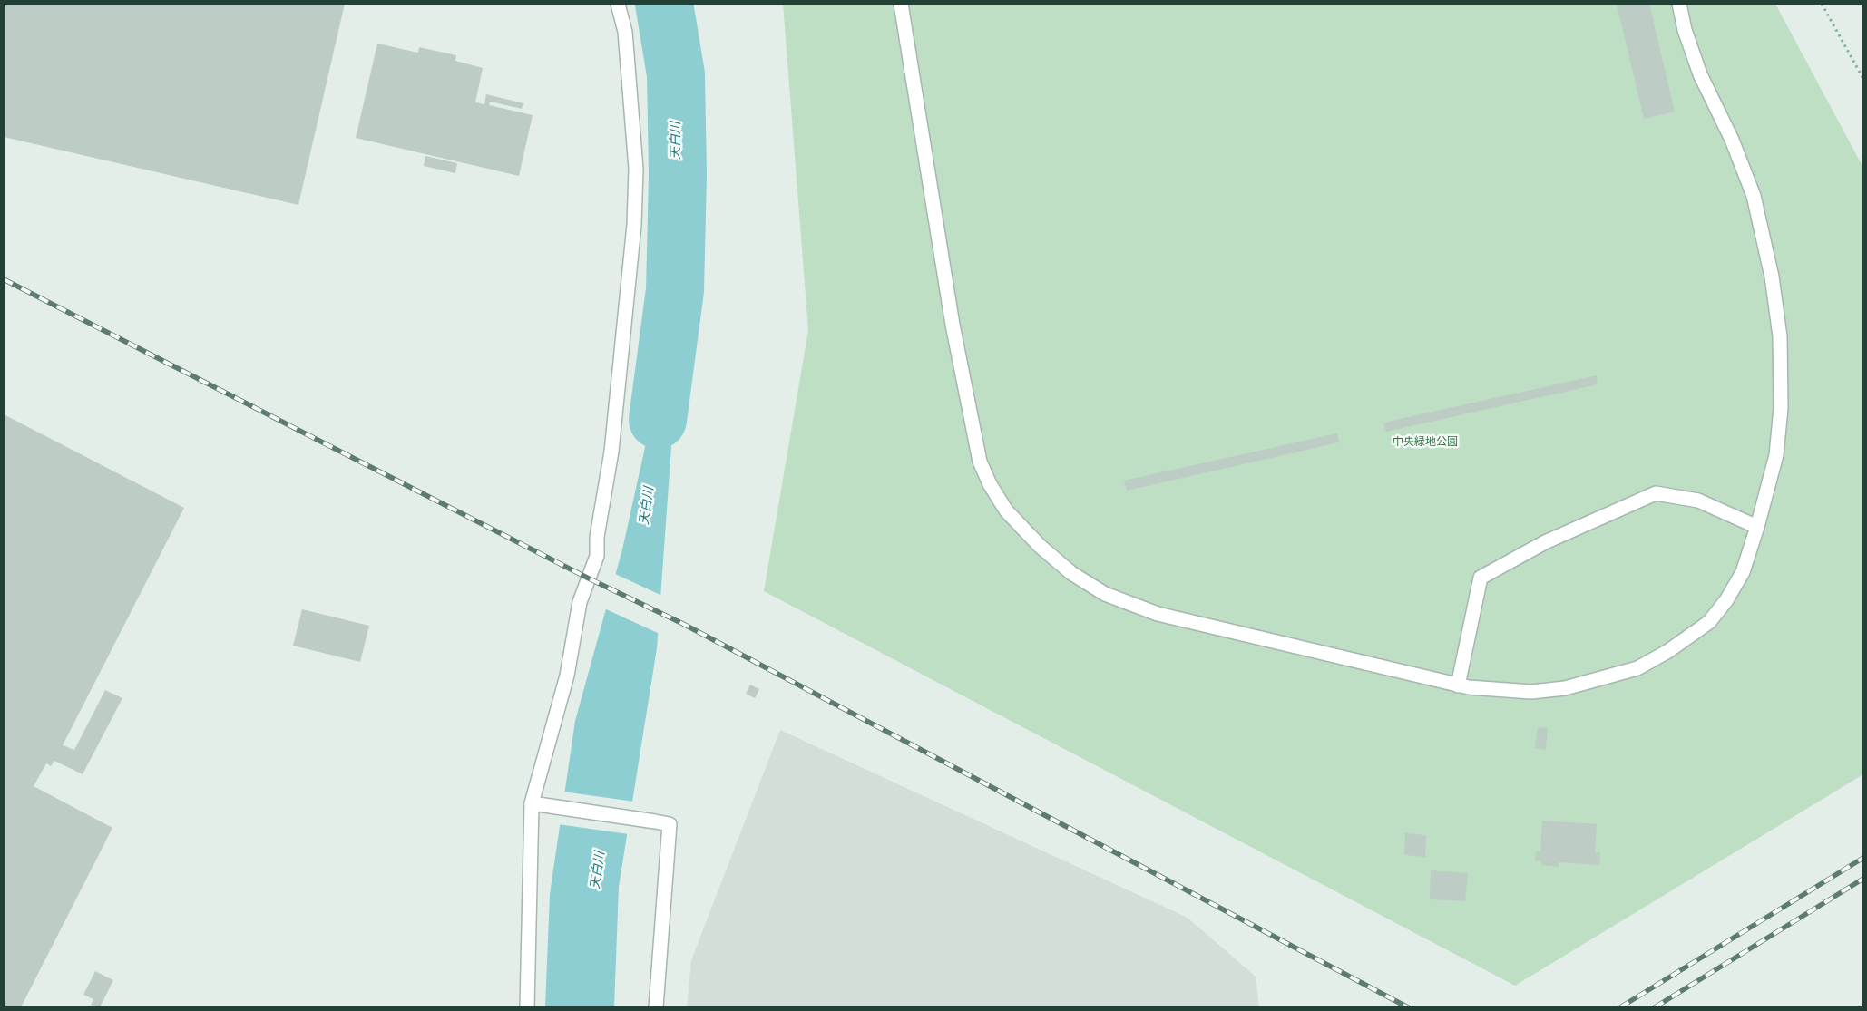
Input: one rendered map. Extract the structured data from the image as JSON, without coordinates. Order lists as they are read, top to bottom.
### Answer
{
  "water": ["天白川"],
  "parks": ["中央緑地公園"]
}
